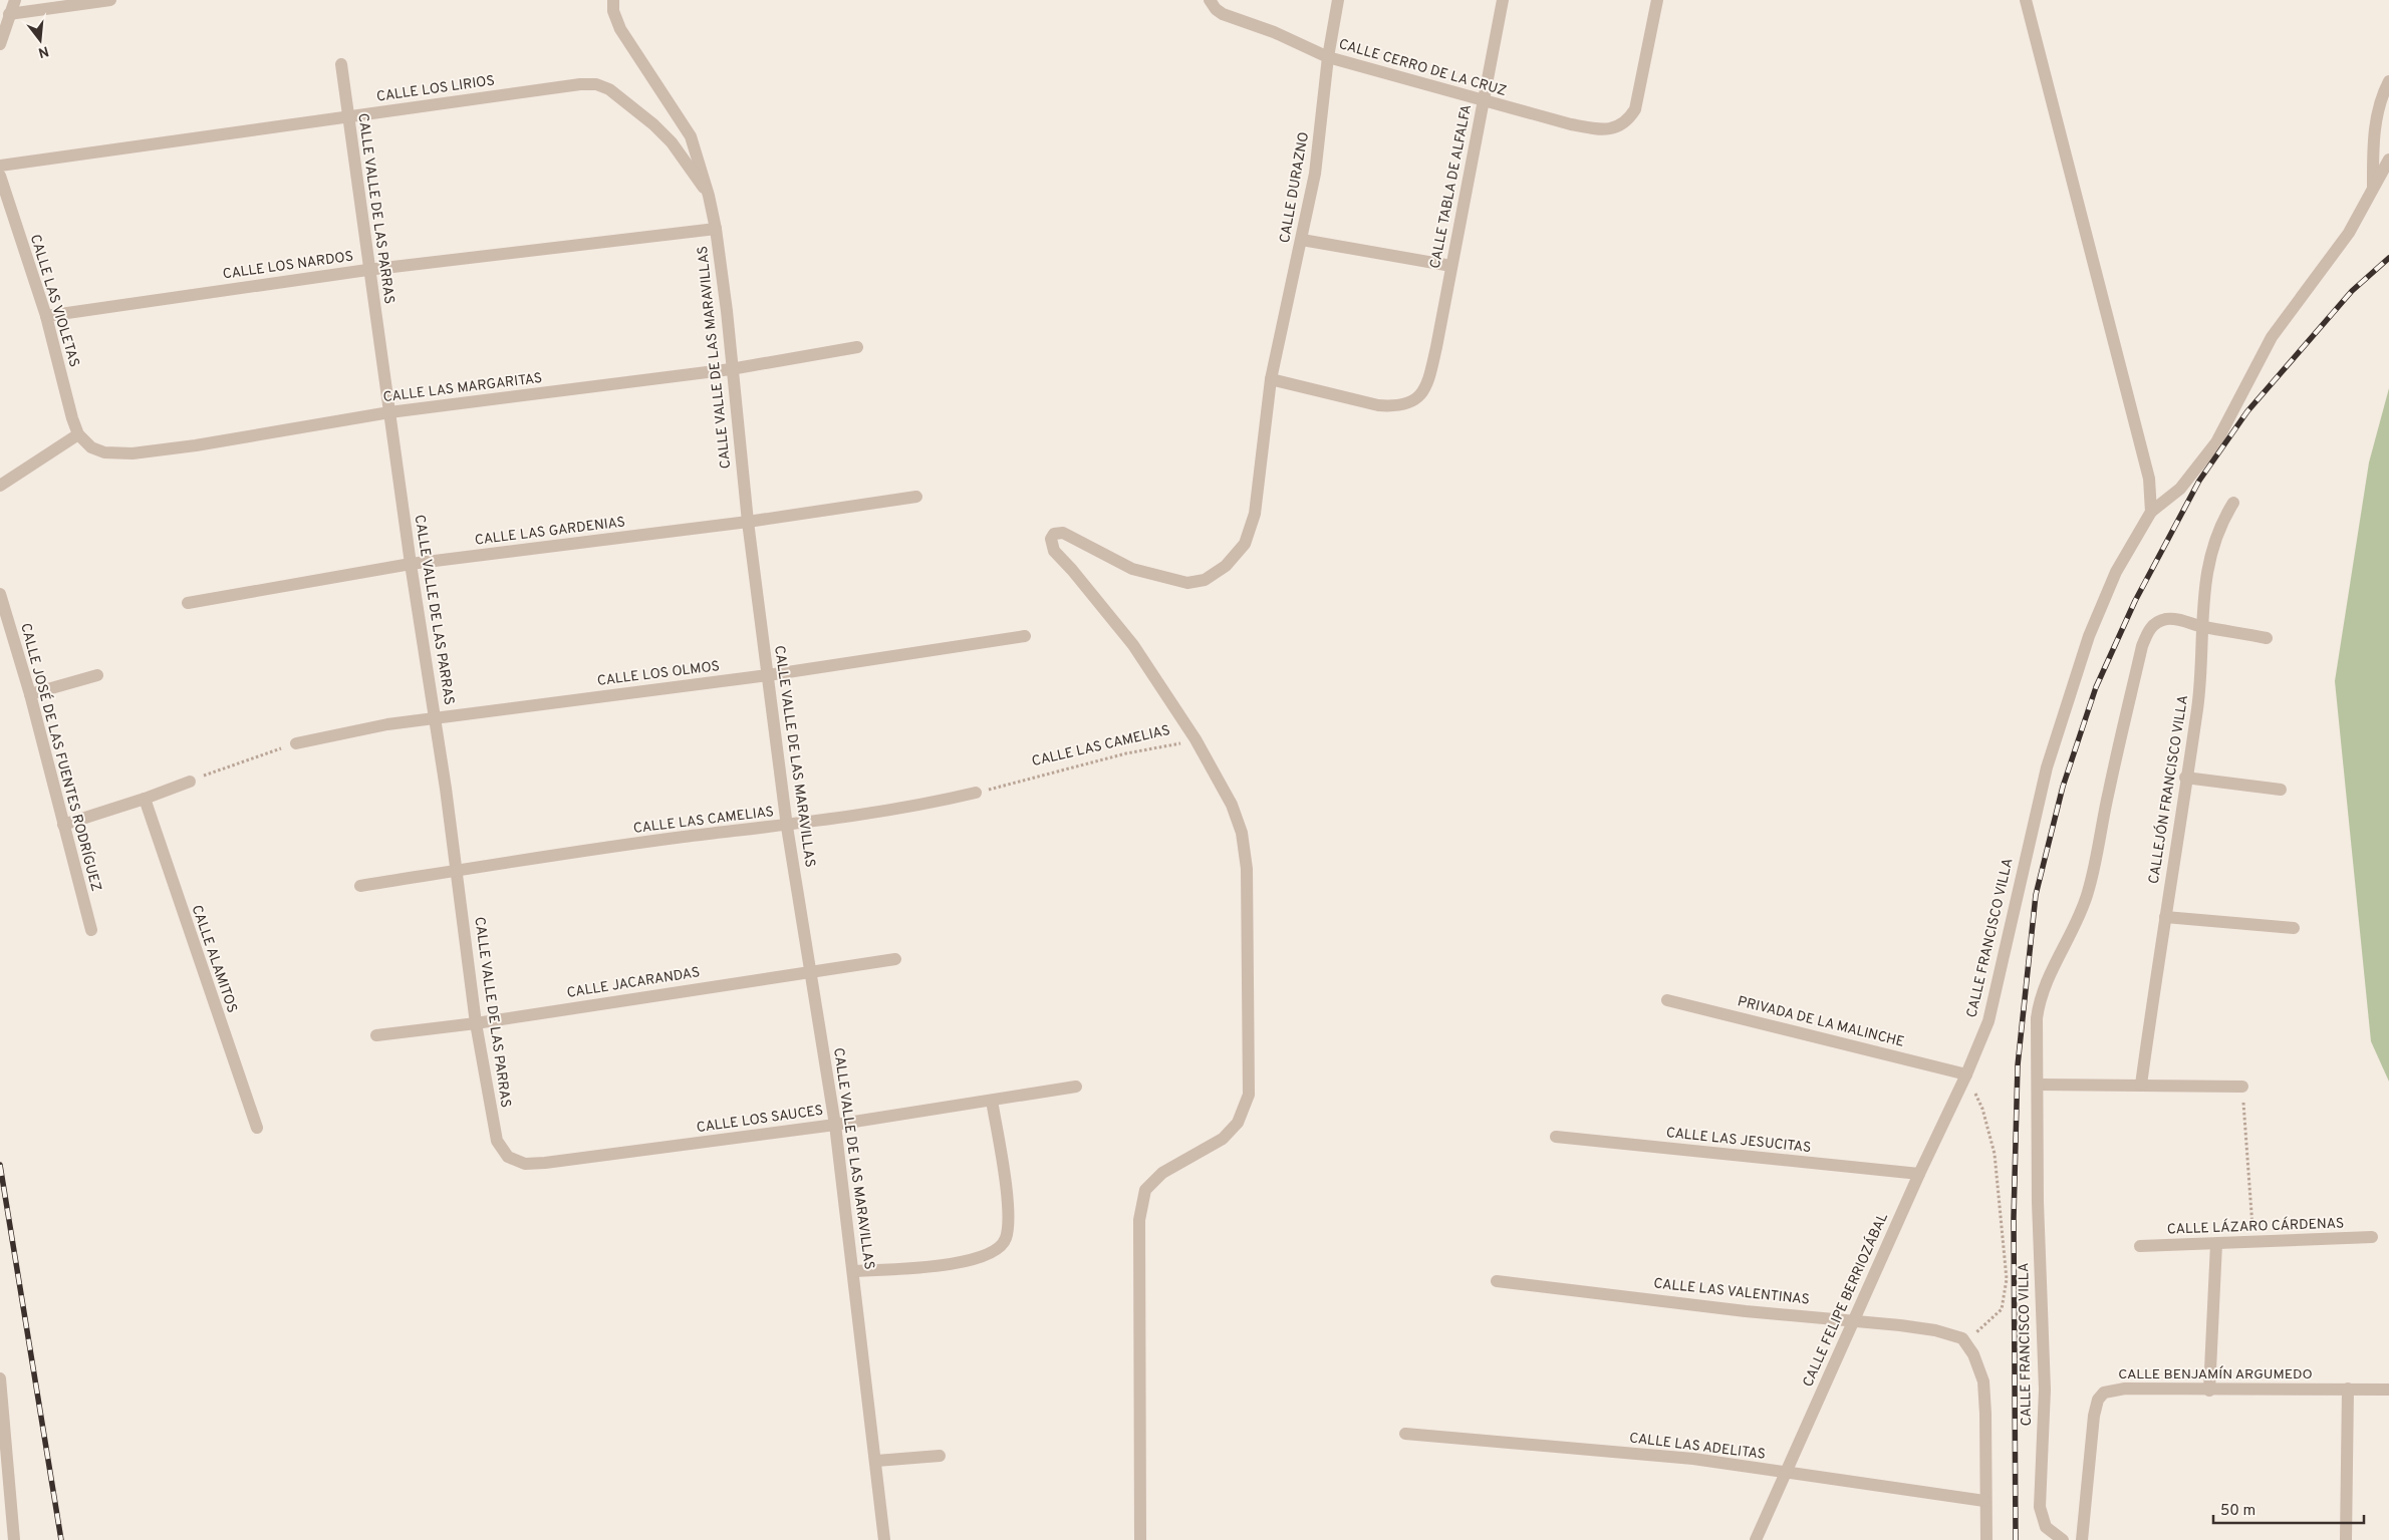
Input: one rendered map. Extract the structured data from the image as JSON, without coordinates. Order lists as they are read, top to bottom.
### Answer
{
  "streets": {
    "street": [
      "CALLE CERRO DE LA CRUZ",
      "CALLE LOS LIRIOS",
      "CALLE TABLA DE ALFALFA",
      "CALLE DURAZNO",
      "CALLE VALLE DE LAS PARRAS",
      "CALLE LOS NARDOS",
      "CALLE LAS VIOLETAS",
      "CALLE VALLE DE LAS MARAVILLAS",
      "CALLE LAS MARGARITAS",
      "CALLE LAS GARDENIAS",
      "CALLE LOS OLMOS",
      "CALLE LAS CAMELIAS",
      "CALLE JOSÉ DE LAS FUENTES RODRÍGUEZ",
      "CALLEJÓN FRANCISCO VILLA",
      "CALLE FRANCISCO VILLA",
      "CALLE ALAMITOS",
      "CALLE JACARANDAS",
      "PRIVADA DE LA MALINCHE",
      "CALLE LOS SAUCES",
      "CALLE LAS JESUCITAS",
      "CALLE LÁZARO CÁRDENAS",
      "CALLE LAS VALENTINAS",
      "CALLE FELIPE BERRIOZÁBAL",
      "CALLE BENJAMÍN ARGUMEDO",
      "CALLE LAS ADELITAS"
    ]
  },
  "crossings": [
    ["CALLE CERRO DE LA CRUZ", "CALLE TABLA DE ALFALFA"],
    ["CALLE CERRO DE LA CRUZ", "CALLE DURAZNO"],
    ["CALLE LOS LIRIOS", "CALLE VALLE DE LAS PARRAS"],
    ["CALLE LOS LIRIOS", "CALLE VALLE DE LAS MARAVILLAS"],
    ["CALLE TABLA DE ALFALFA", "CALLE DURAZNO"],
    ["CALLE DURAZNO", "CALLE LAS CAMELIAS"],
    ["CALLE VALLE DE LAS PARRAS", "CALLE LOS NARDOS"],
    ["CALLE VALLE DE LAS PARRAS", "CALLE LAS MARGARITAS"],
    ["CALLE VALLE DE LAS PARRAS", "CALLE LAS GARDENIAS"],
    ["CALLE VALLE DE LAS PARRAS", "CALLE LOS OLMOS"],
    ["CALLE VALLE DE LAS PARRAS", "CALLE LAS CAMELIAS"],
    ["CALLE VALLE DE LAS PARRAS", "CALLE JACARANDAS"],
    ["CALLE VALLE DE LAS PARRAS", "CALLE LOS SAUCES"],
    ["CALLE LOS NARDOS", "CALLE LAS VIOLETAS"],
    ["CALLE LOS NARDOS", "CALLE VALLE DE LAS MARAVILLAS"],
    ["CALLE LAS VIOLETAS", "CALLE LAS MARGARITAS"],
    ["CALLE VALLE DE LAS MARAVILLAS", "CALLE LAS MARGARITAS"],
    ["CALLE VALLE DE LAS MARAVILLAS", "CALLE LAS GARDENIAS"],
    ["CALLE VALLE DE LAS MARAVILLAS", "CALLE LOS OLMOS"],
    ["CALLE VALLE DE LAS MARAVILLAS", "CALLE LAS CAMELIAS"],
    ["CALLE VALLE DE LAS MARAVILLAS", "CALLE JACARANDAS"],
    ["CALLE VALLE DE LAS MARAVILLAS", "CALLE LOS SAUCES"],
    ["CALLEJÓN FRANCISCO VILLA", "CALLE FRANCISCO VILLA"],
    ["CALLE FRANCISCO VILLA", "PRIVADA DE LA MALINCHE"],
    ["CALLE FRANCISCO VILLA", "CALLE LAS VALENTINAS"],
    ["CALLE FRANCISCO VILLA", "CALLE FELIPE BERRIOZÁBAL"],
    ["PRIVADA DE LA MALINCHE", "CALLE FELIPE BERRIOZÁBAL"],
    ["CALLE LAS JESUCITAS", "CALLE FELIPE BERRIOZÁBAL"],
    ["CALLE LAS VALENTINAS", "CALLE FELIPE BERRIOZÁBAL"],
    ["CALLE FELIPE BERRIOZÁBAL", "CALLE LAS ADELITAS"]
  ],
  "scale_bar": "50 m",
  "north": "bottom"
}
